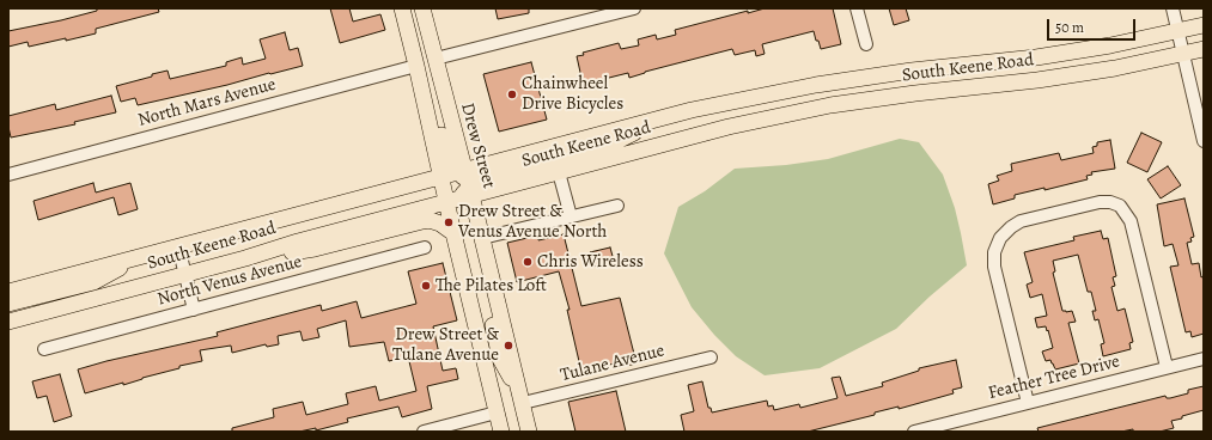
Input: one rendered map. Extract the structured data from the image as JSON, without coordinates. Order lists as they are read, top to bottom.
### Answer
{
  "streets": {
    "main road": ["South Keene Road", "Drew Street"],
    "street": [
      "North Mars Avenue",
      "North Venus Avenue",
      "Tulane Avenue",
      "Feather Tree Drive"
    ]
  },
  "crossings": [
    ["South Keene Road", "Drew Street"],
    ["North Mars Avenue", "Drew Street"],
    ["Drew Street", "Tulane Avenue"]
  ],
  "places": [
    "Chainwheel Drive Bicycles",
    "Drew Street & Venus Avenue North",
    "Chris Wireless",
    "The Pilates Loft",
    "Drew Street & Tulane Avenue"
  ],
  "scale_bar": "50 m"
}
